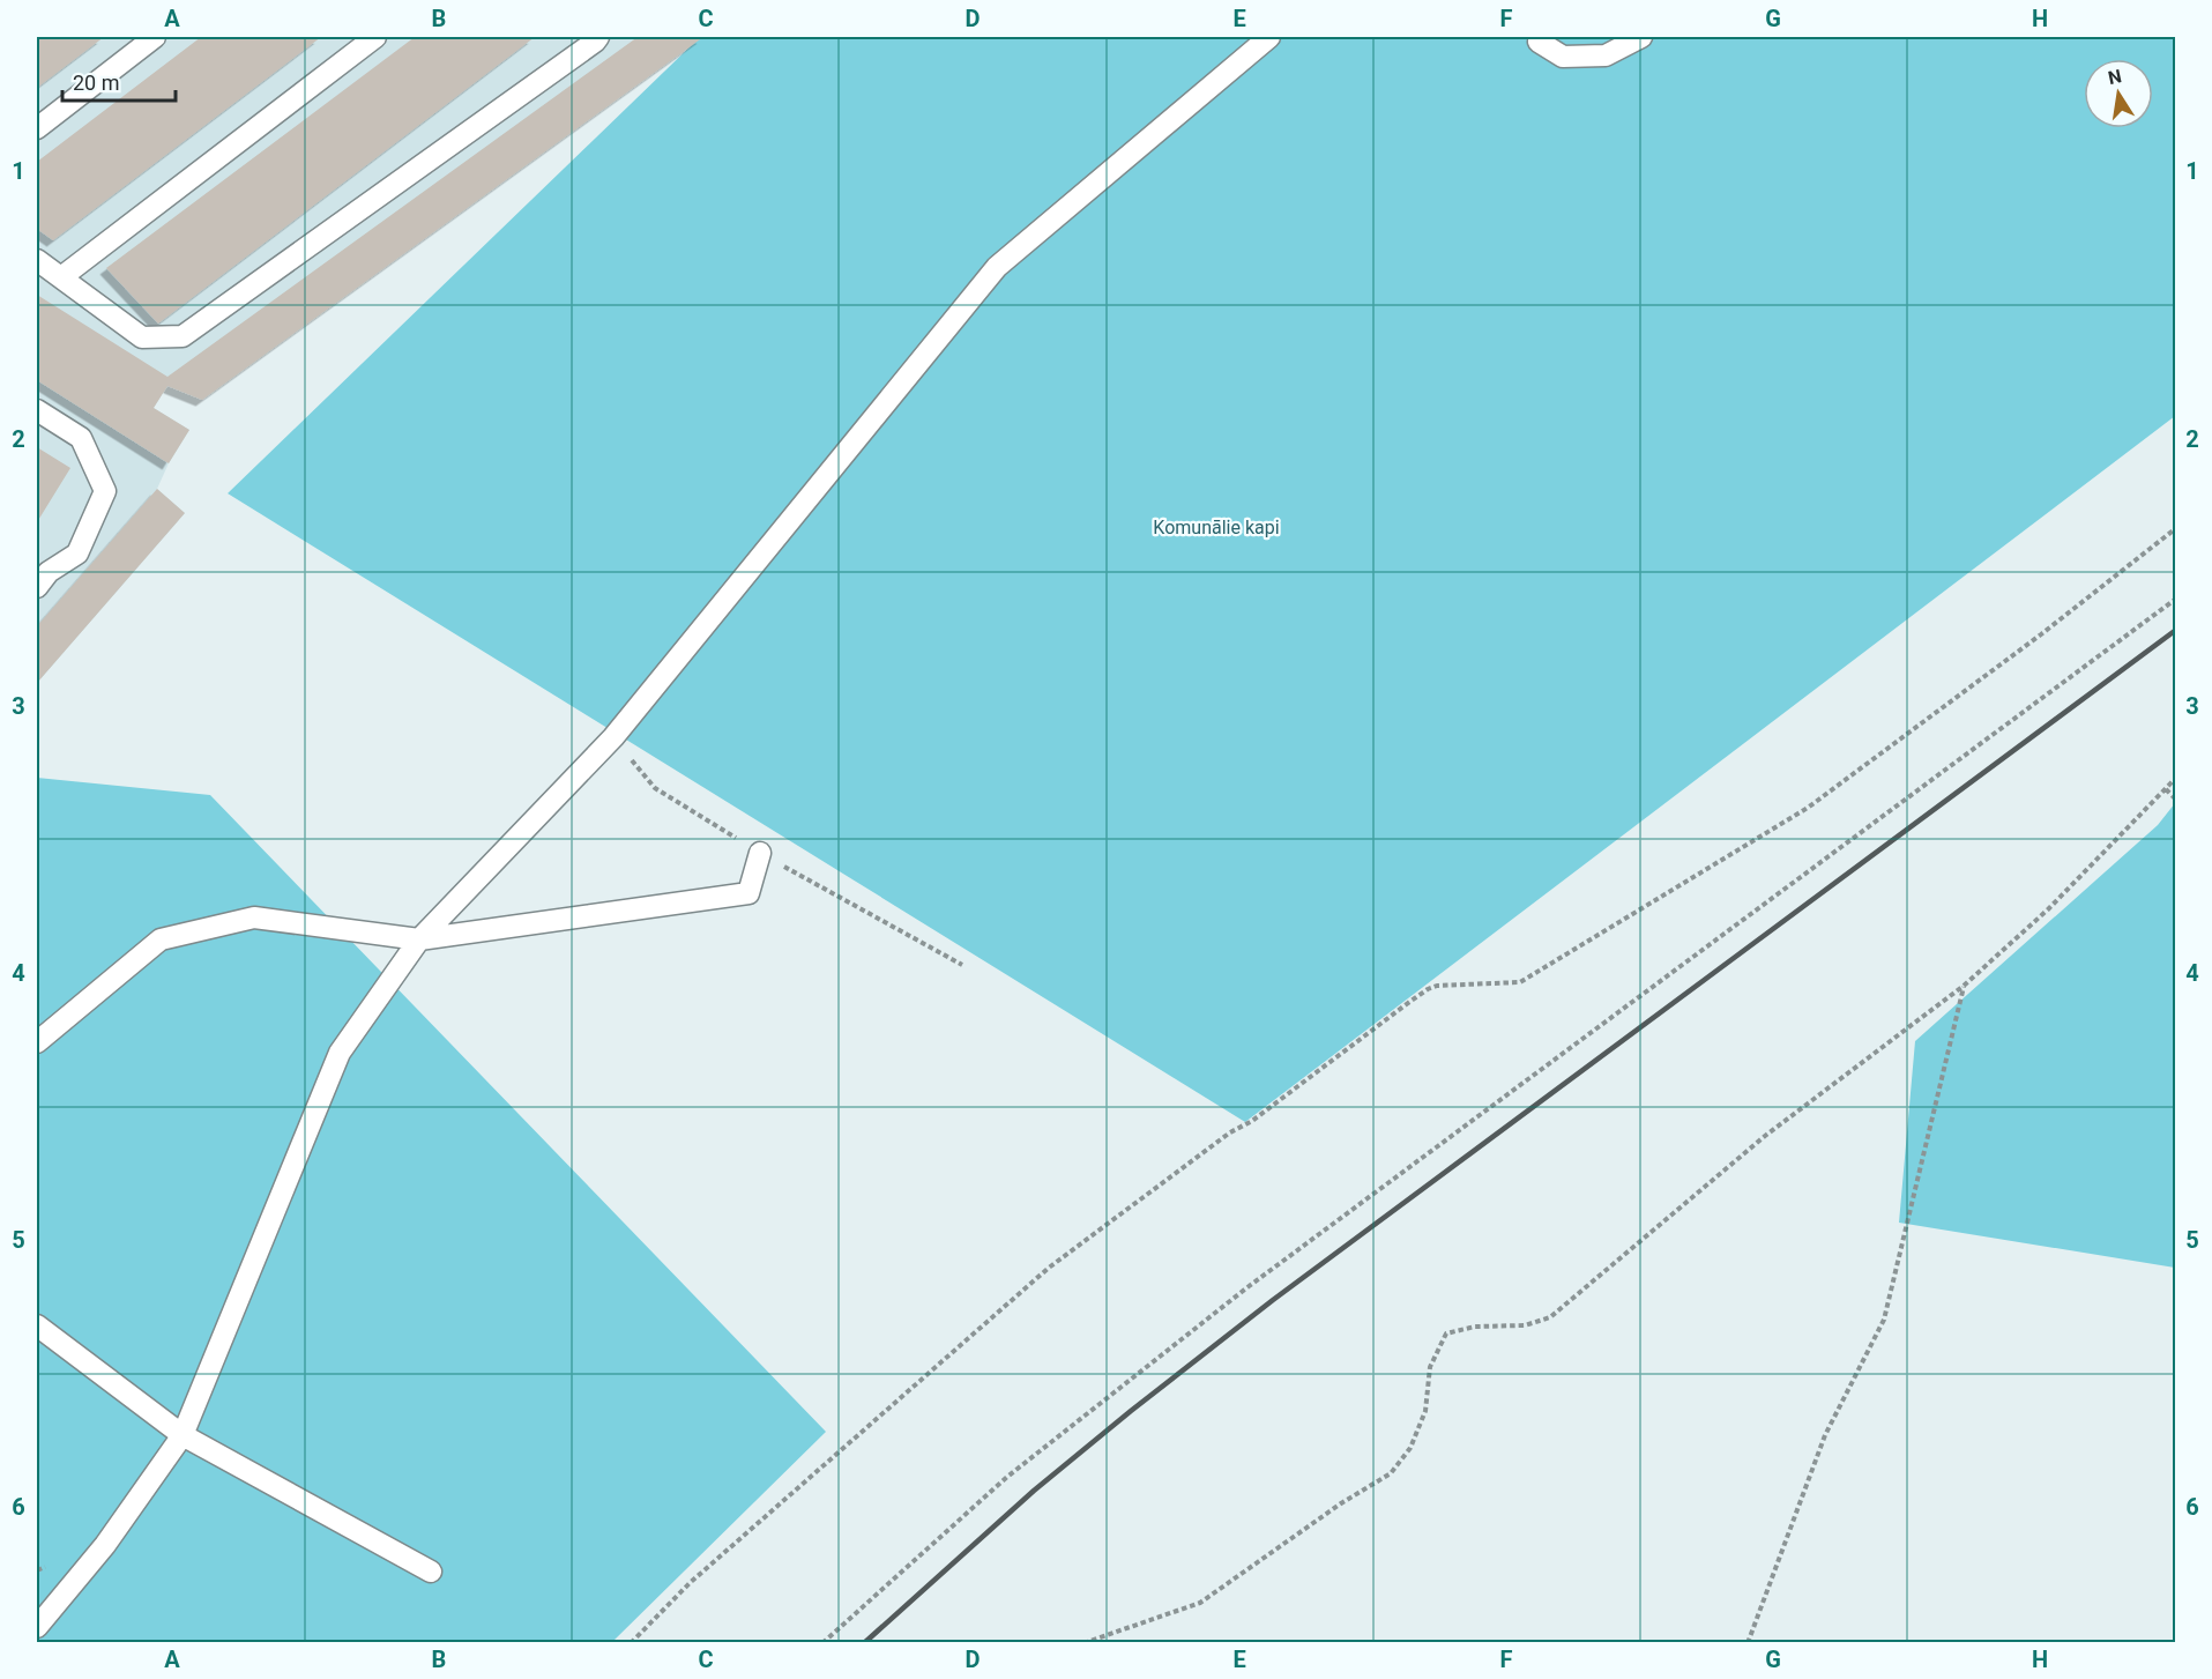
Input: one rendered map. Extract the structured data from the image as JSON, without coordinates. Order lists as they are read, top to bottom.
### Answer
{
  "parks": ["Komunālie kapi"],
  "scale_bar": "20 m",
  "north": "top",
  "grid": {
    "columns": [
      "A",
      "B",
      "C",
      "D",
      "E",
      "F",
      "G",
      "H"
    ],
    "rows": [
      "1",
      "2",
      "3",
      "4",
      "5",
      "6"
    ]
  }
}
